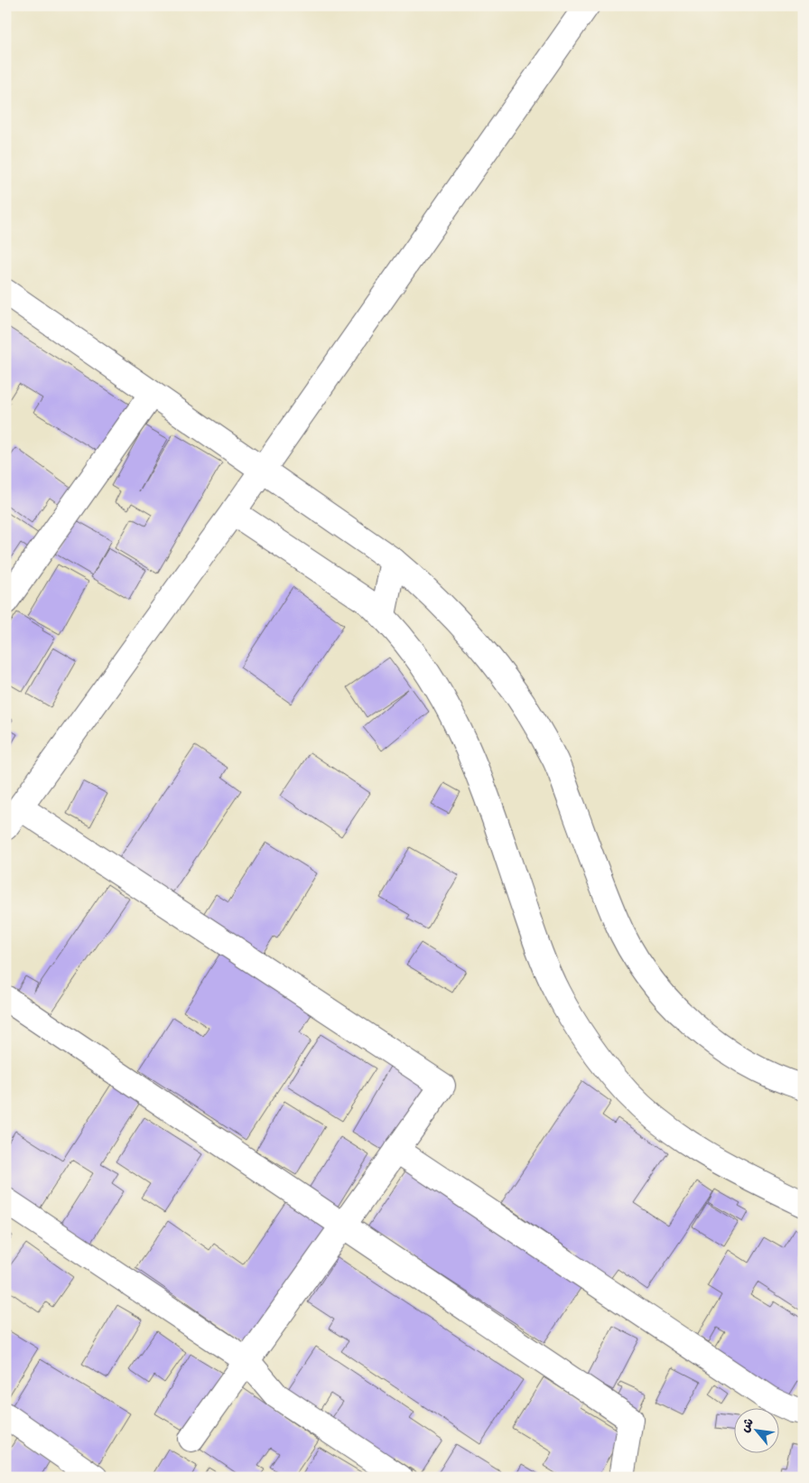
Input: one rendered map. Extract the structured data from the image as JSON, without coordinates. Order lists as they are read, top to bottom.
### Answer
{
  "north": "top left"
}
